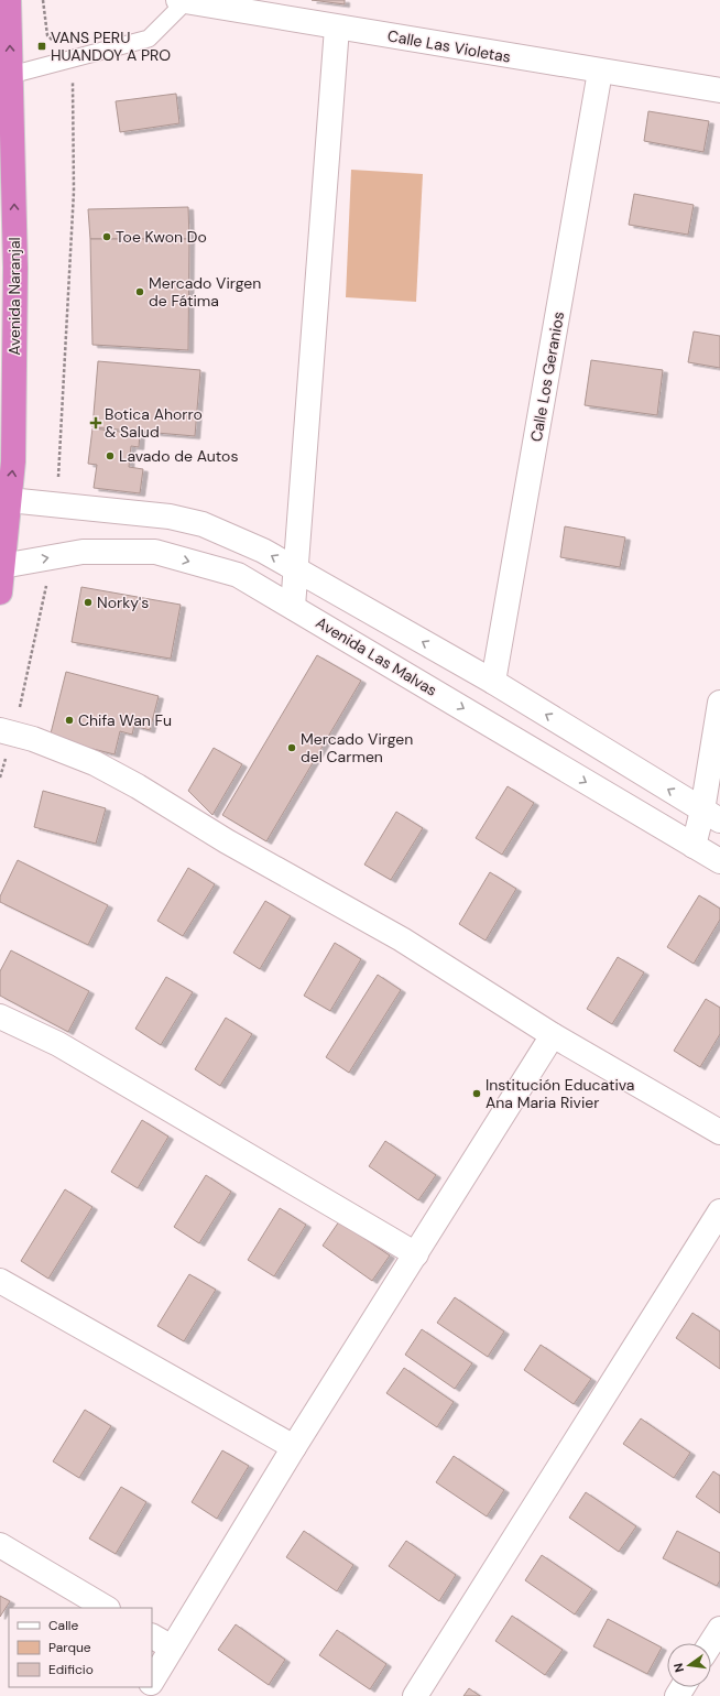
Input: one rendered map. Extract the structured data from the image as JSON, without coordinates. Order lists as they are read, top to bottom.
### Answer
{
  "streets": {
    "highway": ["Avenida Naranjal"],
    "street": ["Calle Las Violetas", "Calle Los Geranios", "Avenida Las Malvas"]
  },
  "crossings": [
    ["Calle Las Violetas", "Calle Los Geranios"],
    ["Avenida Naranjal", "Avenida Las Malvas"]
  ],
  "one_way": ["Avenida Naranjal"],
  "places": {
    "transit": ["VANS PERU HUANDOY A PRO"],
    "other": [
      "Toe Kwon Do",
      "Mercado Virgen de Fátima",
      "Lavado de Autos",
      "Norky's",
      "Chifa Wan Fu",
      "Mercado Virgen del Carmen",
      "Institución Educativa Ana Maria Rivier"
    ],
    "health": ["Botica Ahorro & Salud"]
  },
  "legend": ["Calle", "Parque", "Edificio"],
  "north": "left"
}
